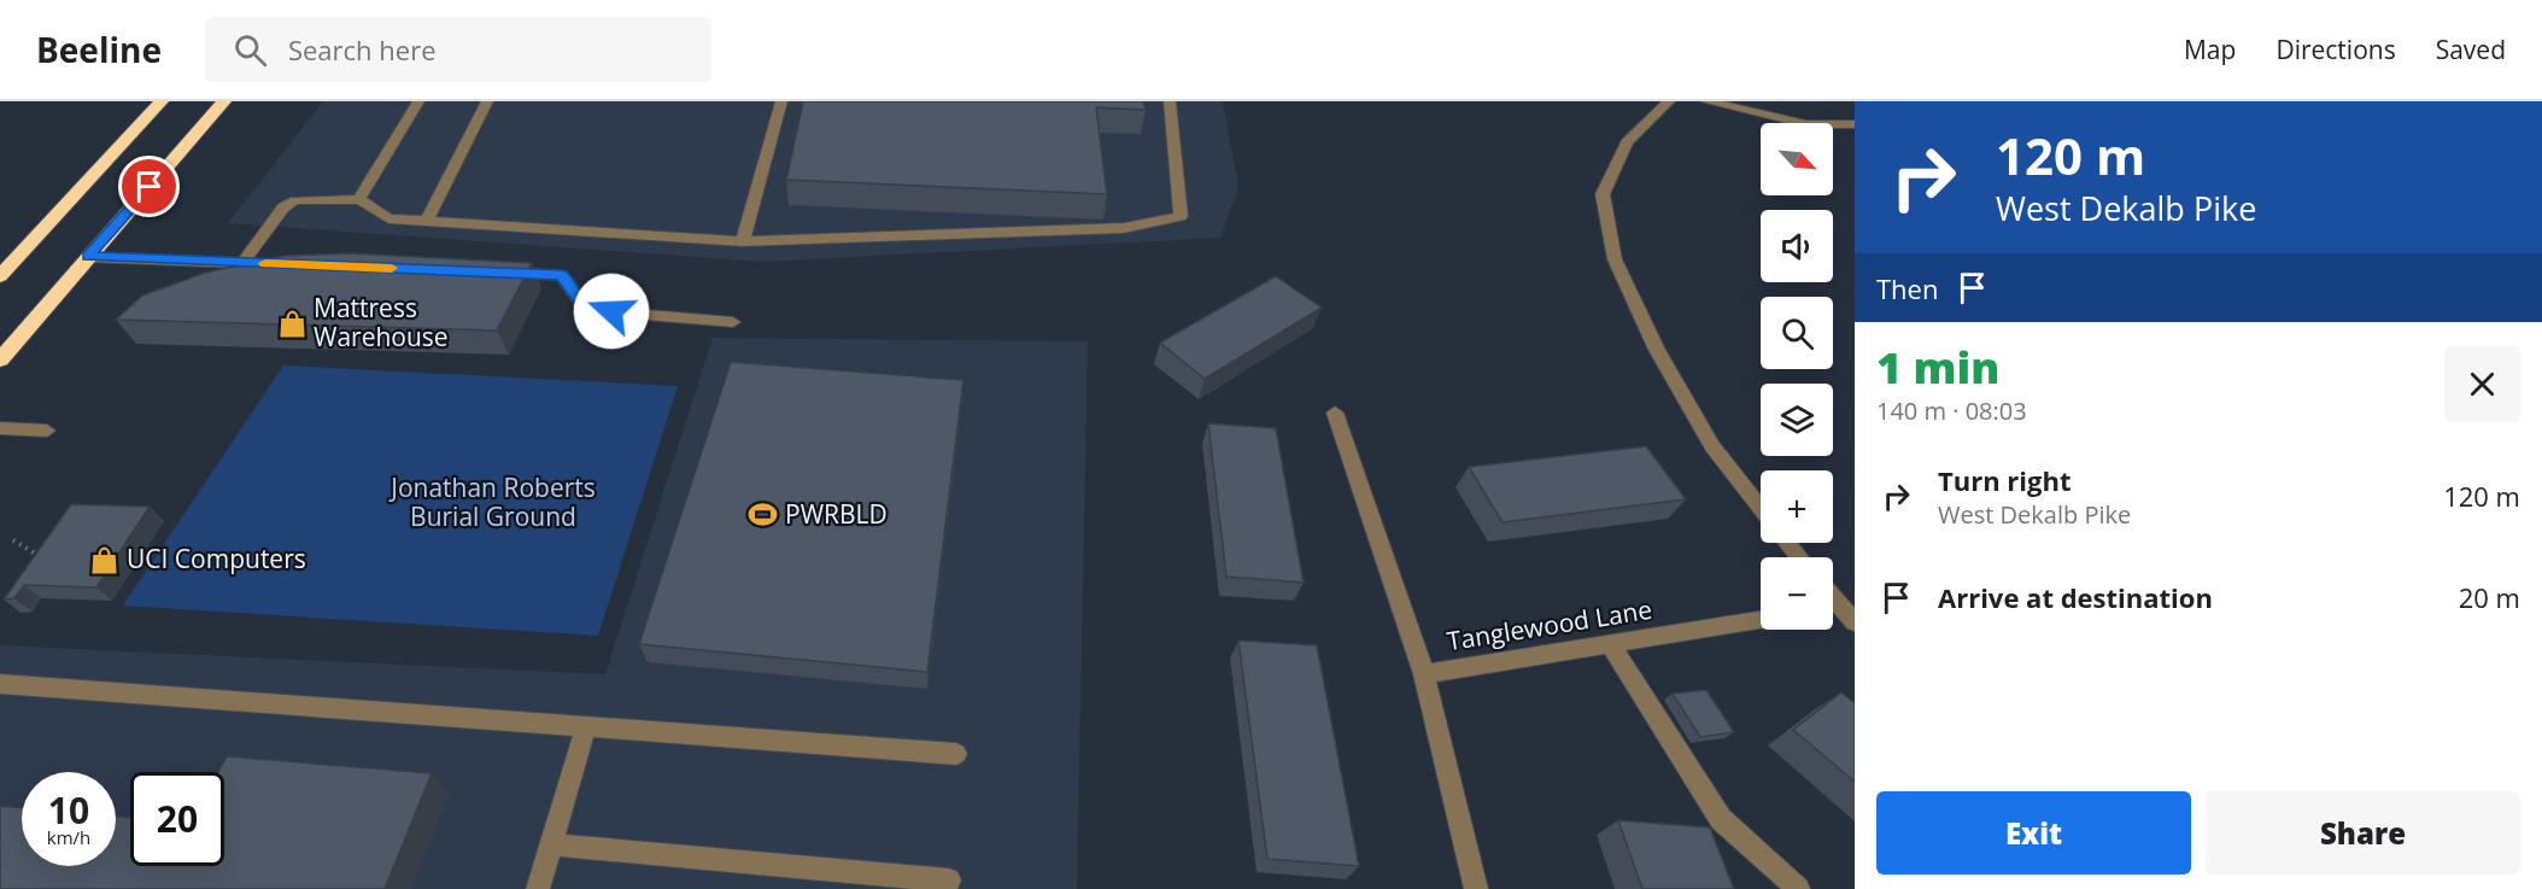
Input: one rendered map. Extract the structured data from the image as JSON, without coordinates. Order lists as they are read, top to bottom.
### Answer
{
  "streets": {
    "street": ["Tanglewood Lane"]
  },
  "parks": ["Jonathan Roberts Burial Ground"],
  "places": {
    "shop": ["Mattress Warehouse", "UCI Computers"],
    "sports": ["PWRBLD"]
  },
  "north": "bottom right",
  "page": {
    "header": "Beeline",
    "search": "Search here",
    "nav": ["Map", "Directions", "Saved"],
    "turn": ["120 m", "West Dekalb Pike"],
    "map_buttons": ["+", "−"],
    "then": "Then",
    "heading": ["1 min", "140 m · 08:03"],
    "list": [
      {
        "name": "Turn right",
        "note": "West Dekalb Pike",
        "value": "120 m"
      },
      {
        "name": "Arrive at destination",
        "value": "20 m"
      }
    ],
    "speed": "10 km/h",
    "limit": "20",
    "buttons": ["Exit", "Share"]
  }
}
